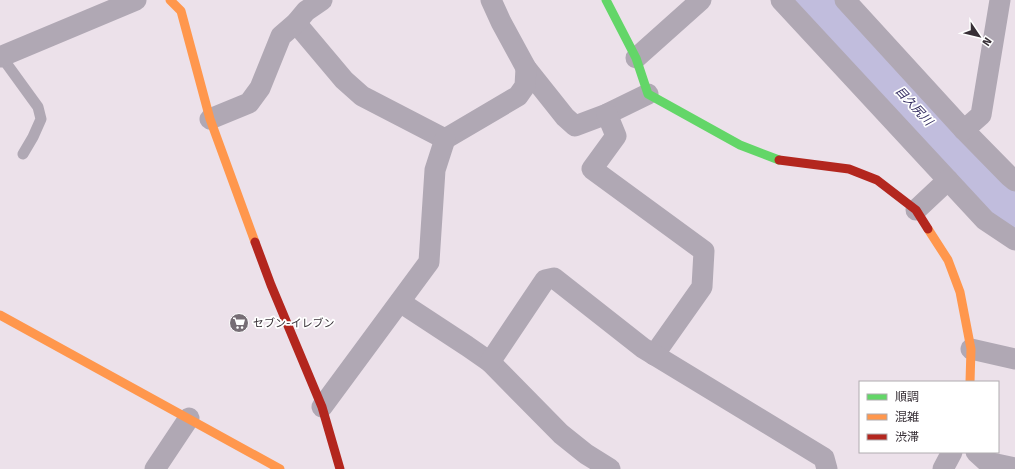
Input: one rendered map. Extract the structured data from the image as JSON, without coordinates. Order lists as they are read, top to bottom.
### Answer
{
  "water": ["目久尻川"],
  "places": {
    "supermarket": ["セブン-イレブン"]
  },
  "legend": ["順調", "混雑", "渋滞"],
  "north": "bottom right"
}
